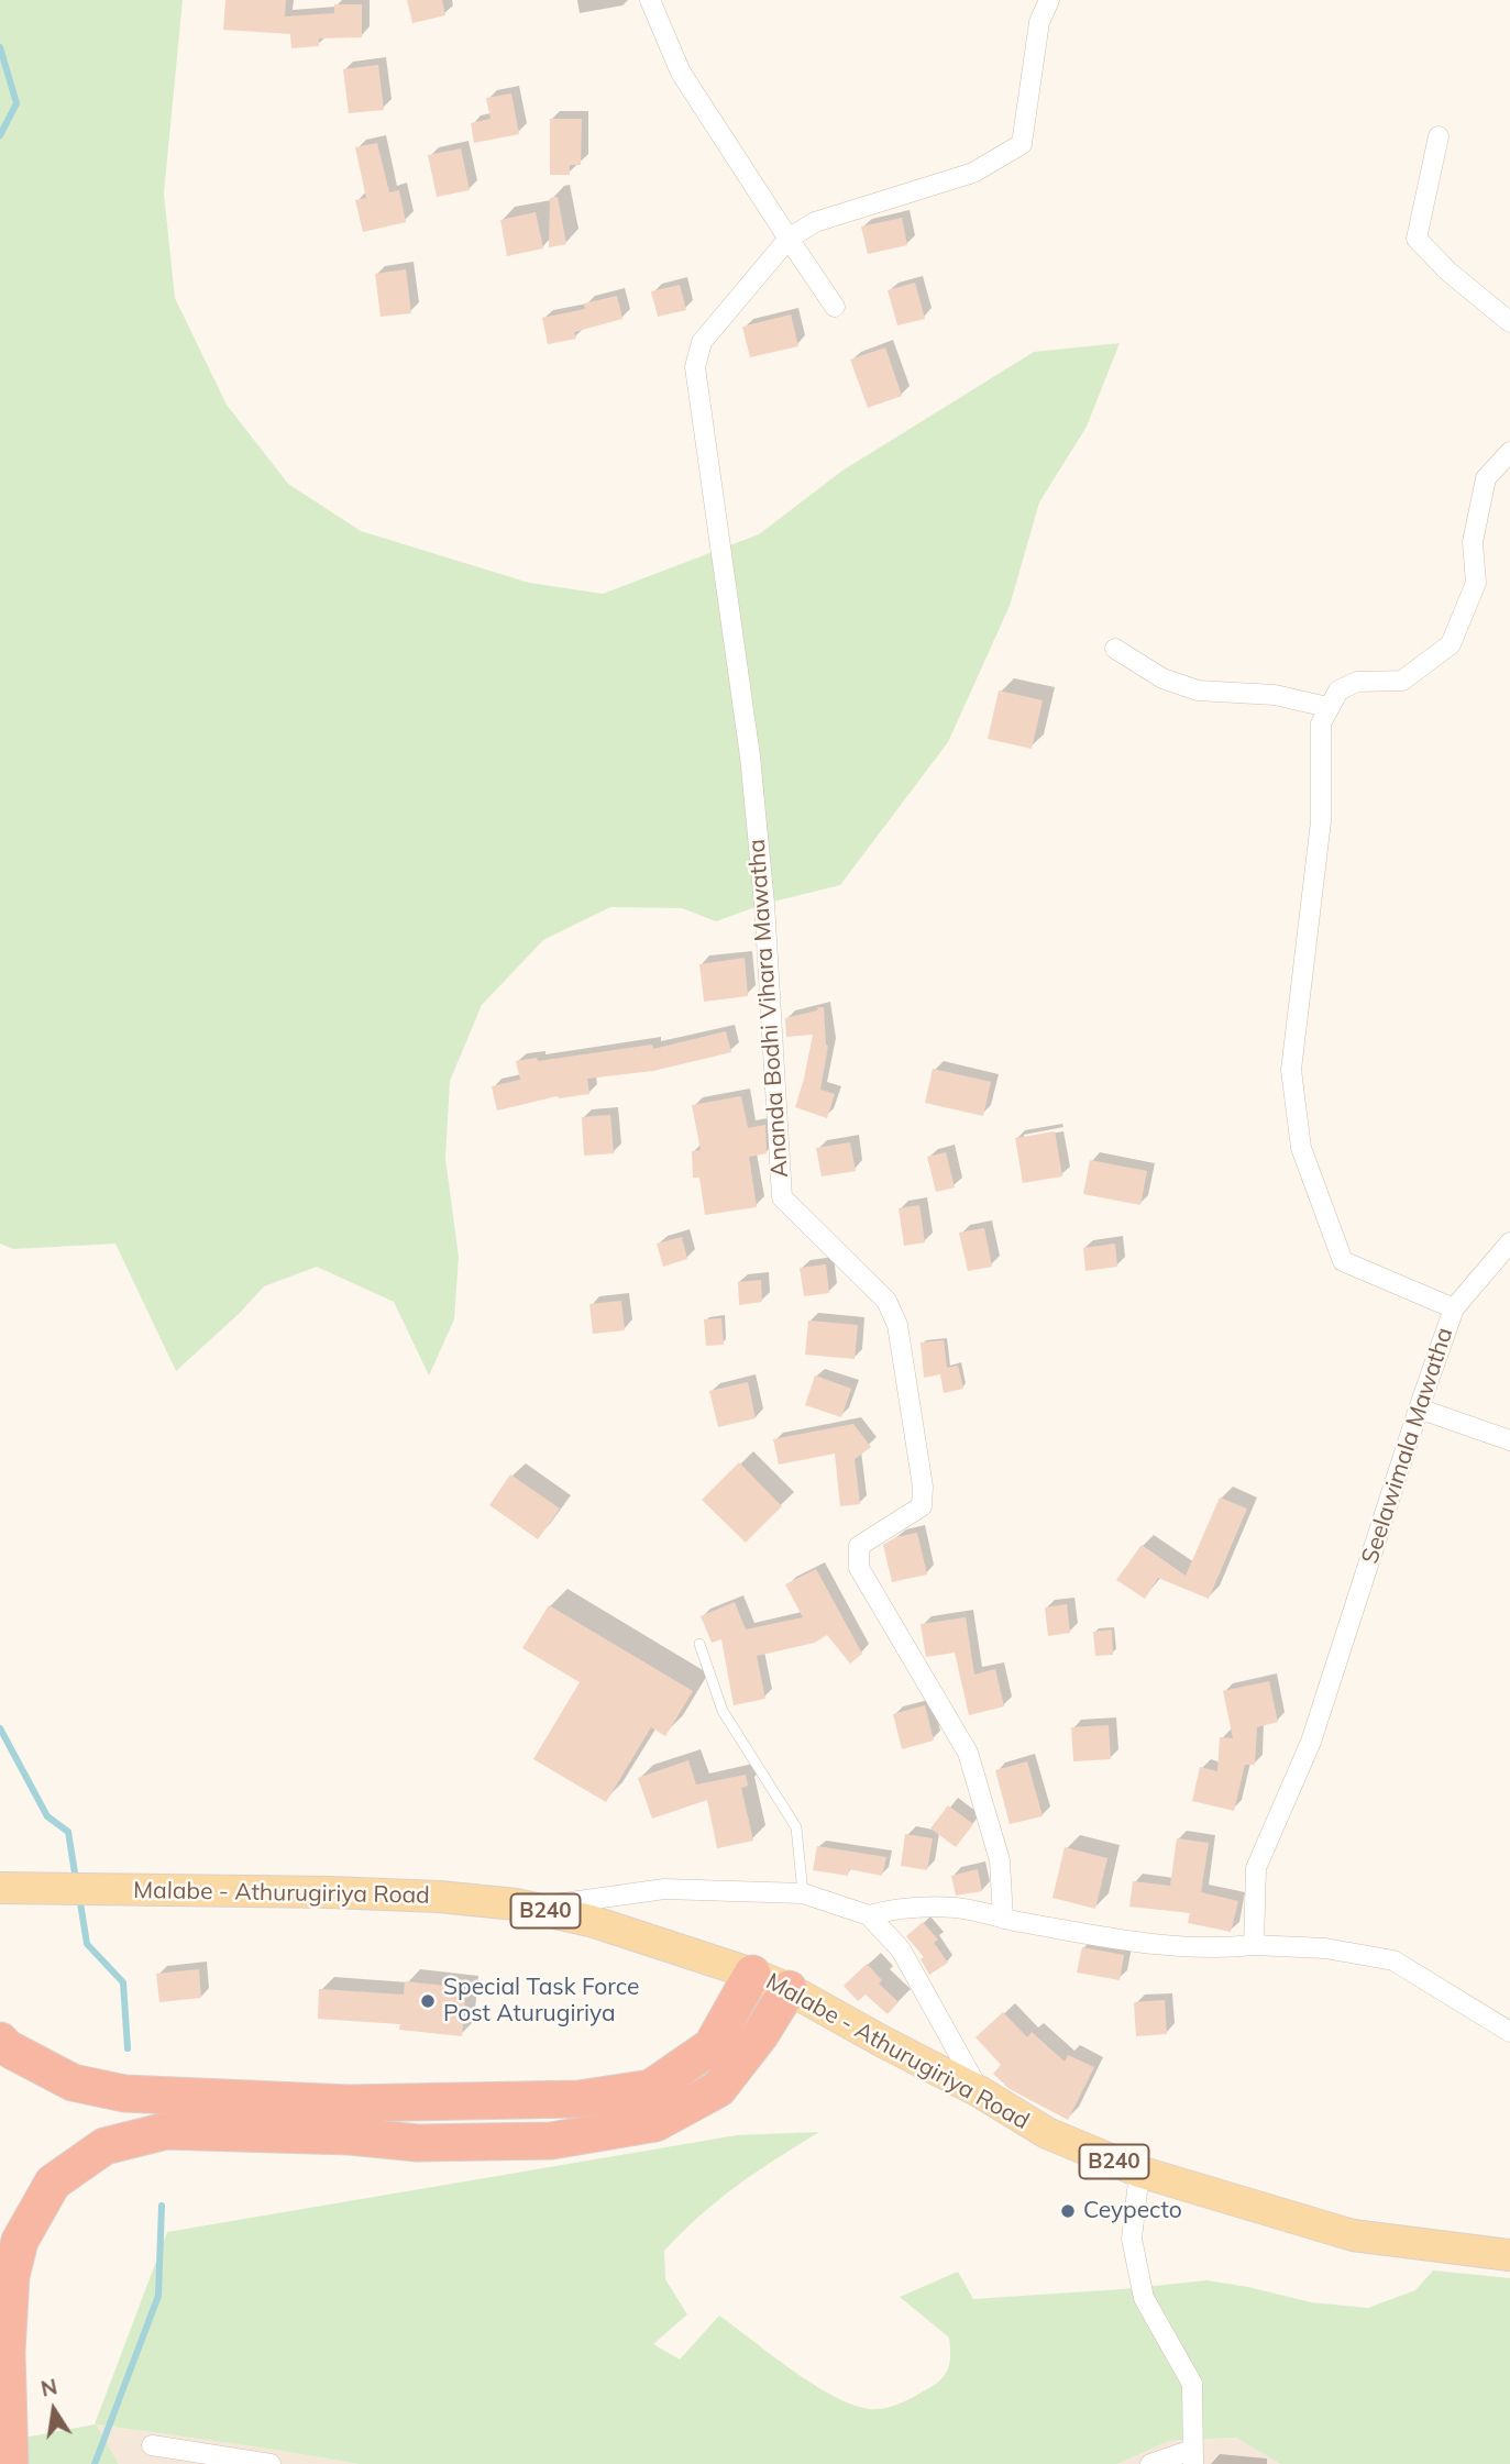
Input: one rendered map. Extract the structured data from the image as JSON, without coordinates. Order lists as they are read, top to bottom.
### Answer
{
  "streets": {
    "main road": ["Malabe - Athurugiriya Road", "B240"],
    "street": ["Ananda Bodhi Vihara Mawatha", "Seelawimala Mawatha"]
  },
  "places": ["Special Task Force Post Aturugiriya", "Ceypecto"],
  "north": "top"
}
